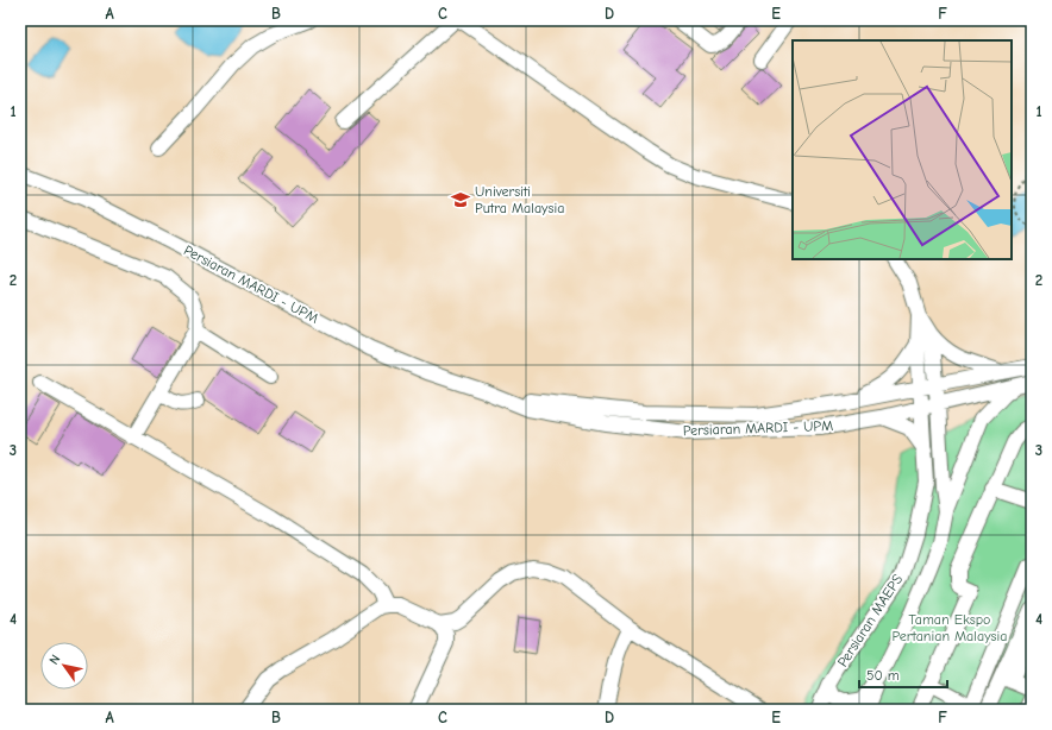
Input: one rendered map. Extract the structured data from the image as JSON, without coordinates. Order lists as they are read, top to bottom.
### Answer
{
  "streets": {
    "street": ["Persiaran MARDI - UPM", "Persiaran MAEPS"]
  },
  "crossings": [
    ["Persiaran MARDI - UPM", "Persiaran MAEPS"]
  ],
  "parks": ["Taman Ekspo Pertanian Malaysia"],
  "places": {
    "school or university": ["Universiti Putra Malaysia"]
  },
  "scale_bar": "50 m",
  "north": "top left",
  "grid": {
    "columns": [
      "A",
      "B",
      "C",
      "D",
      "E",
      "F"
    ],
    "rows": [
      "1",
      "2",
      "3",
      "4"
    ]
  }
}
